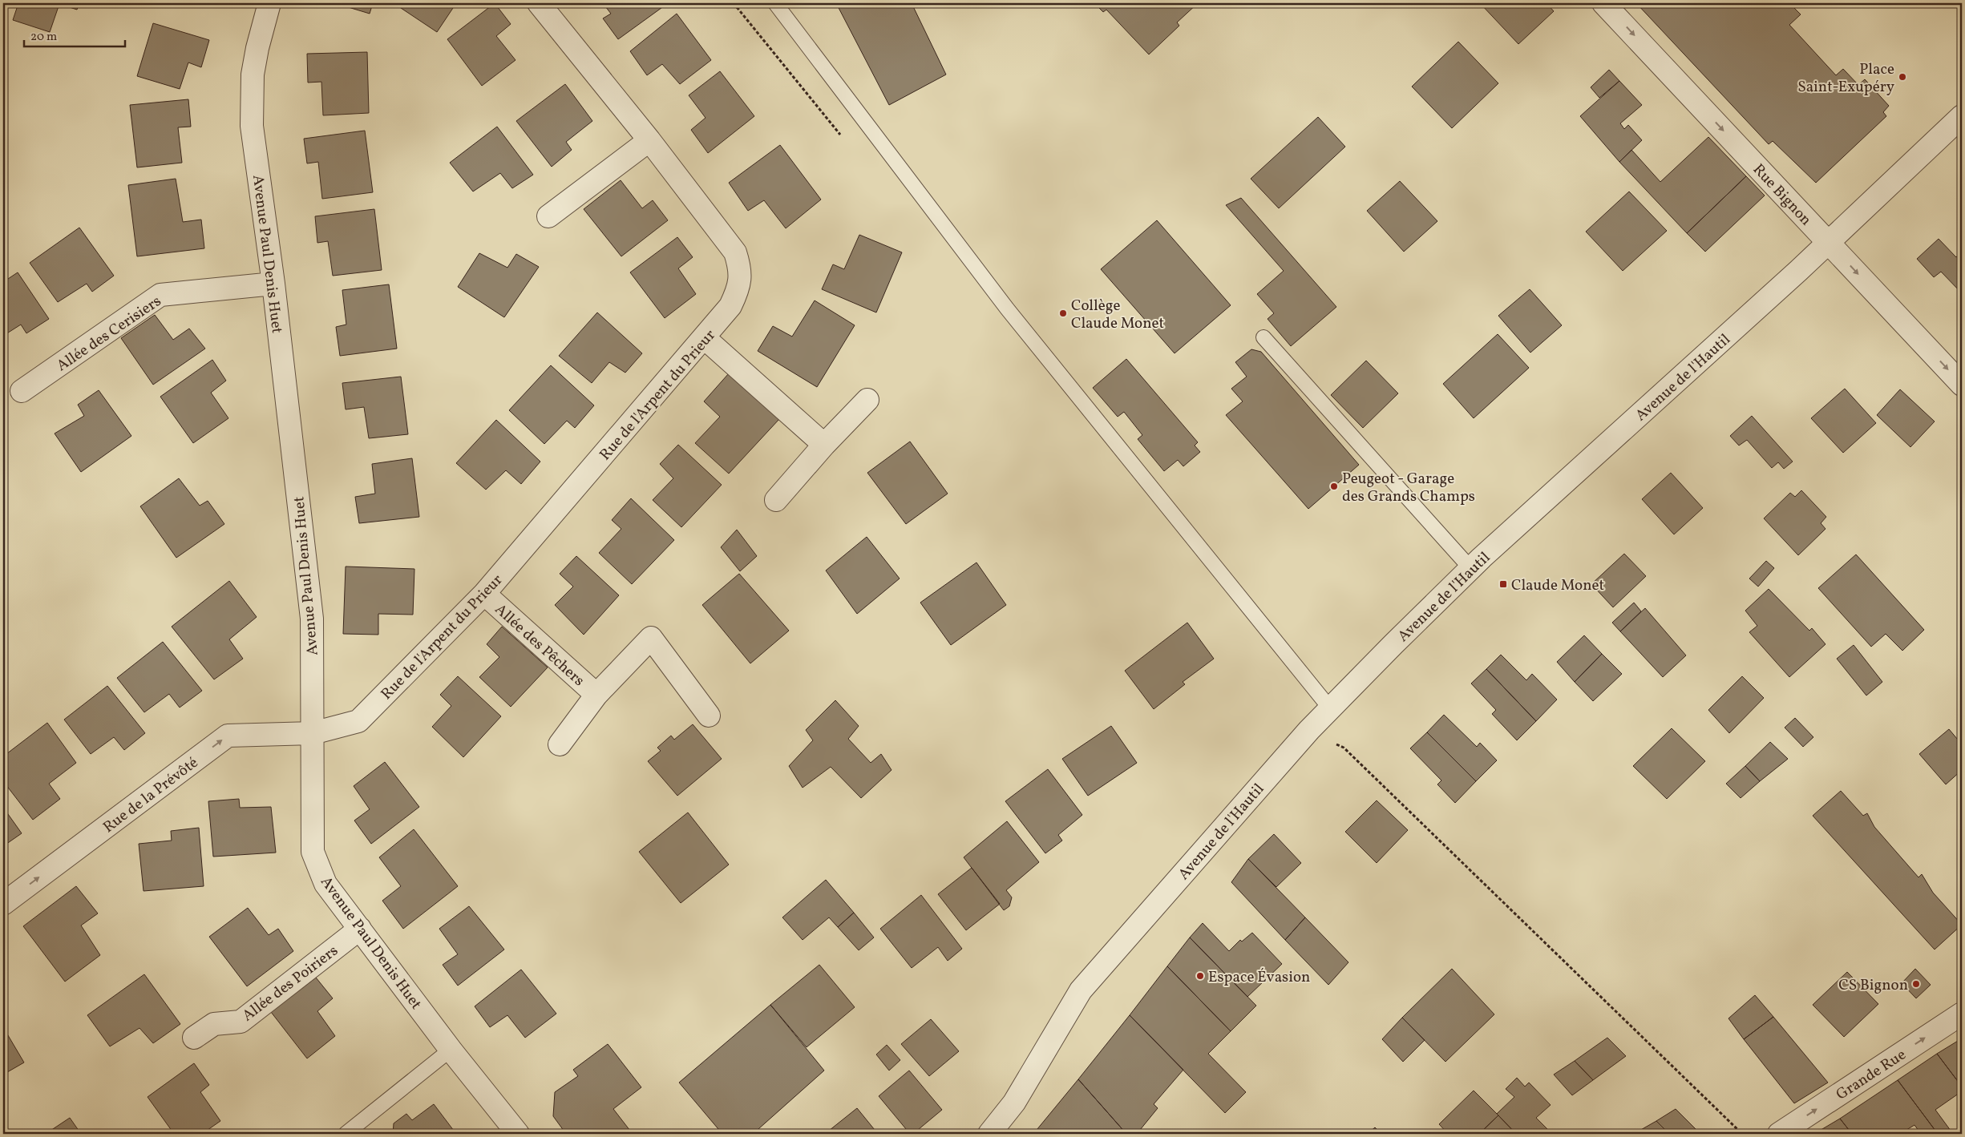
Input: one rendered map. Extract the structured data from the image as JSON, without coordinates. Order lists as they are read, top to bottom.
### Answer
{
  "streets": {
    "street": [
      "Rue Bignon",
      "Avenue Paul Denis Huet",
      "Allée des Cerisiers",
      "Avenue de l'Hautil",
      "Rue de l'Arpent du Prieur",
      "Allée des Pêchers",
      "Rue de la Prévôté",
      "Allée des Poiriers",
      "Grande Rue"
    ]
  },
  "crossings": [
    ["Rue Bignon", "Avenue de l'Hautil"],
    ["Avenue Paul Denis Huet", "Allée des Cerisiers"],
    ["Avenue Paul Denis Huet", "Rue de l'Arpent du Prieur"],
    ["Avenue Paul Denis Huet", "Rue de la Prévôté"],
    ["Avenue Paul Denis Huet", "Allée des Poiriers"],
    ["Rue de l'Arpent du Prieur", "Allée des Pêchers"],
    ["Rue de l'Arpent du Prieur", "Rue de la Prévôté"]
  ],
  "one_way": ["Rue Bignon", "Rue de la Prévôté", "Grande Rue"],
  "places": {
    "other": [
      "Place Saint-Exupéry",
      "Collège Claude Monet",
      "Peugeot - Garage des Grands Champs",
      "Espace Évasion",
      "CS Bignon"
    ],
    "transit": ["Claude Monet"]
  },
  "scale_bar": "20 m"
}
